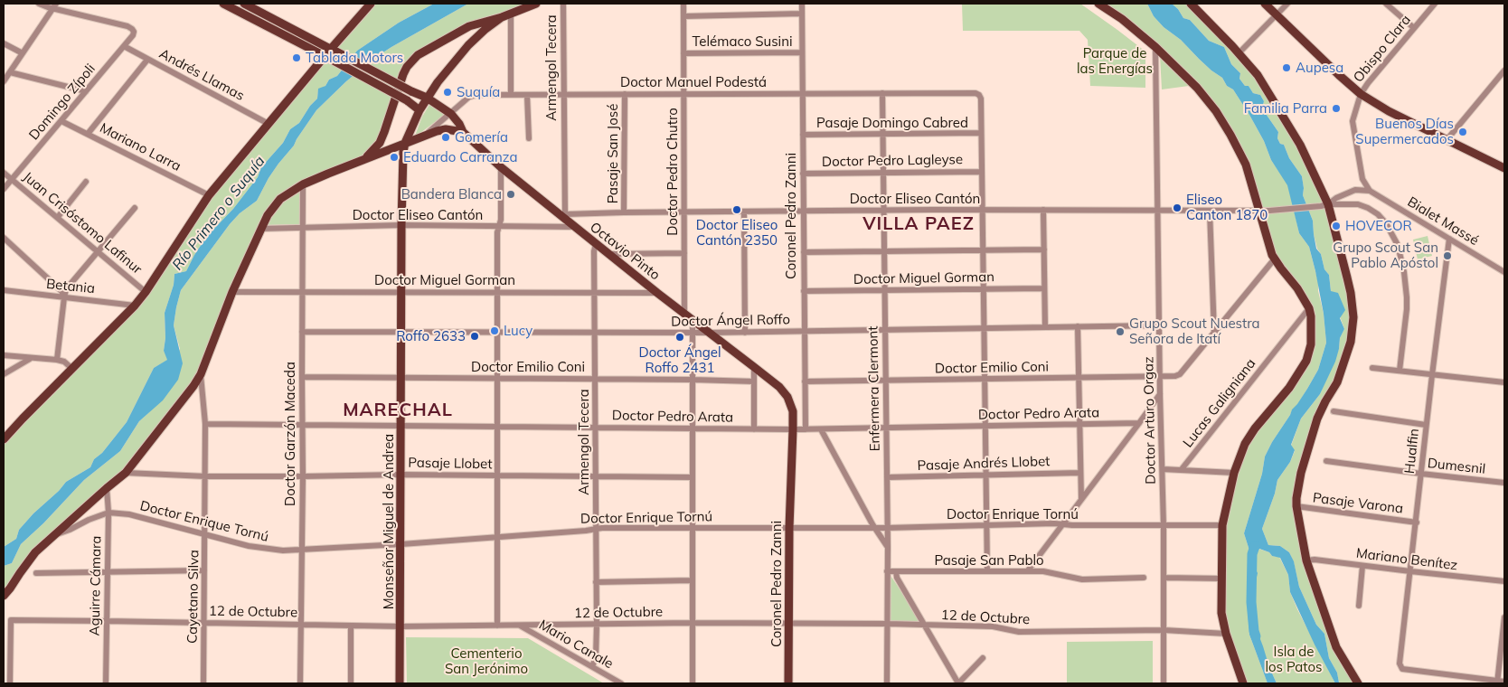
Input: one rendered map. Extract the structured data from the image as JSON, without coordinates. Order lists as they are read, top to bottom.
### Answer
{
  "streets": {
    "main road": ["Coronel Pedro Zanni", "Octavio Pinto", "Monseñor Miguel de Andrea"],
    "street": [
      "Telémaco Susini",
      "Obispo Clara",
      "Armengol Tecera",
      "Andrés Llamas",
      "Doctor Manuel Podestá",
      "Domingo Zípoli",
      "Pasaje Domingo Cabred",
      "Mariano Larra",
      "Pasaje San José",
      "Doctor Pedro Lagleyse",
      "Doctor Pedro Chutro",
      "Doctor Eliseo Cantón",
      "Bialet Massé",
      "Juan Crisóstomo Lafinur",
      "Doctor Miguel Gorman",
      "Betania",
      "Doctor Ángel Roffo",
      "Doctor Emilio Coni",
      "Enfermera Clermont",
      "Lucas Galigniana",
      "Doctor Pedro Arata",
      "Doctor Arturo Orgaz",
      "Doctor Garzón Maceda",
      "Hualfin",
      "Pasaje Llobet",
      "Pasaje Andrés Llobet",
      "Dumesnil",
      "Pasaje Varona",
      "Doctor Enrique Tornú",
      "Mariano Benítez",
      "Pasaje San Pablo",
      "Aguirre Cámara",
      "Cayetano Silva",
      "12 de Octubre",
      "Mario Canale"
    ]
  },
  "crossings": [
    ["Telémaco Susini", "Doctor Pedro Chutro"],
    ["Telémaco Susini", "Coronel Pedro Zanni"],
    ["Obispo Clara", "Bialet Massé"],
    ["Armengol Tecera", "Doctor Manuel Podestá"],
    ["Armengol Tecera", "Doctor Eliseo Cantón"],
    ["Armengol Tecera", "Octavio Pinto"],
    ["Armengol Tecera", "Doctor Miguel Gorman"],
    ["Armengol Tecera", "Doctor Ángel Roffo"],
    ["Armengol Tecera", "Doctor Emilio Coni"],
    ["Armengol Tecera", "Doctor Pedro Arata"],
    ["Armengol Tecera", "Pasaje Llobet"],
    ["Armengol Tecera", "Doctor Enrique Tornú"],
    ["Armengol Tecera", "12 de Octubre"],
    ["Armengol Tecera", "Mario Canale"],
    ["Andrés Llamas", "Domingo Zípoli"],
    ["Doctor Manuel Podestá", "Pasaje Domingo Cabred"],
    ["Doctor Manuel Podestá", "Pasaje San José"],
    ["Doctor Manuel Podestá", "Doctor Pedro Chutro"],
    ["Doctor Manuel Podestá", "Coronel Pedro Zanni"],
    ["Doctor Manuel Podestá", "Octavio Pinto"],
    ["Doctor Manuel Podestá", "Enfermera Clermont"],
    ["Domingo Zípoli", "Mariano Larra"],
    ["Domingo Zípoli", "Juan Crisóstomo Lafinur"],
    ["Pasaje Domingo Cabred", "Coronel Pedro Zanni"],
    ["Pasaje Domingo Cabred", "Enfermera Clermont"],
    ["Pasaje San José", "Doctor Eliseo Cantón"],
    ["Doctor Pedro Lagleyse", "Coronel Pedro Zanni"],
    ["Doctor Pedro Lagleyse", "Enfermera Clermont"],
    ["Doctor Pedro Chutro", "Doctor Eliseo Cantón"],
    ["Doctor Pedro Chutro", "Octavio Pinto"],
    ["Doctor Eliseo Cantón", "Coronel Pedro Zanni"],
    ["Doctor Eliseo Cantón", "Octavio Pinto"],
    ["Doctor Eliseo Cantón", "Enfermera Clermont"],
    ["Doctor Eliseo Cantón", "Doctor Arturo Orgaz"],
    ["Doctor Eliseo Cantón", "Doctor Garzón Maceda"],
    ["Doctor Eliseo Cantón", "Monseñor Miguel de Andrea"],
    ["Coronel Pedro Zanni", "Octavio Pinto"],
    ["Coronel Pedro Zanni", "Doctor Miguel Gorman"],
    ["Coronel Pedro Zanni", "Doctor Ángel Roffo"],
    ["Coronel Pedro Zanni", "Doctor Emilio Coni"],
    ["Coronel Pedro Zanni", "Doctor Pedro Arata"],
    ["Coronel Pedro Zanni", "Doctor Enrique Tornú"],
    ["Coronel Pedro Zanni", "12 de Octubre"],
    ["Bialet Massé", "Hualfin"],
    ["Octavio Pinto", "Doctor Miguel Gorman"],
    ["Octavio Pinto", "Doctor Ángel Roffo"],
    ["Octavio Pinto", "Doctor Pedro Arata"],
    ["Octavio Pinto", "Monseñor Miguel de Andrea"],
    ["Doctor Miguel Gorman", "Enfermera Clermont"],
    ["Doctor Miguel Gorman", "Doctor Garzón Maceda"],
    ["Doctor Miguel Gorman", "Monseñor Miguel de Andrea"],
    ["Doctor Ángel Roffo", "Enfermera Clermont"],
    ["Doctor Ángel Roffo", "Doctor Arturo Orgaz"],
    ["Doctor Ángel Roffo", "Doctor Garzón Maceda"],
    ["Doctor Ángel Roffo", "Monseñor Miguel de Andrea"],
    ["Doctor Emilio Coni", "Enfermera Clermont"],
    ["Doctor Emilio Coni", "Doctor Arturo Orgaz"],
    ["Doctor Emilio Coni", "Doctor Garzón Maceda"],
    ["Doctor Emilio Coni", "Monseñor Miguel de Andrea"],
    ["Enfermera Clermont", "Doctor Pedro Arata"],
    ["Enfermera Clermont", "Pasaje Andrés Llobet"],
    ["Enfermera Clermont", "Doctor Enrique Tornú"],
    ["Enfermera Clermont", "Pasaje San Pablo"],
    ["Enfermera Clermont", "12 de Octubre"],
    ["Doctor Pedro Arata", "Doctor Garzón Maceda"],
    ["Doctor Pedro Arata", "Monseñor Miguel de Andrea"],
    ["Doctor Pedro Arata", "Cayetano Silva"],
    ["Doctor Arturo Orgaz", "Doctor Enrique Tornú"],
    ["Doctor Arturo Orgaz", "12 de Octubre"],
    ["Doctor Garzón Maceda", "Pasaje Llobet"],
    ["Doctor Garzón Maceda", "Doctor Enrique Tornú"],
    ["Doctor Garzón Maceda", "12 de Octubre"],
    ["Hualfin", "Dumesnil"],
    ["Hualfin", "Pasaje Varona"],
    ["Hualfin", "Mariano Benítez"],
    ["Pasaje Llobet", "Monseñor Miguel de Andrea"],
    ["Pasaje Llobet", "Cayetano Silva"],
    ["Doctor Enrique Tornú", "Monseñor Miguel de Andrea"],
    ["Doctor Enrique Tornú", "Aguirre Cámara"],
    ["Doctor Enrique Tornú", "Cayetano Silva"],
    ["Monseñor Miguel de Andrea", "12 de Octubre"],
    ["Aguirre Cámara", "12 de Octubre"],
    ["Cayetano Silva", "12 de Octubre"],
    ["12 de Octubre", "Mario Canale"]
  ],
  "districts": ["VILLA PAEZ", "MARECHAL"],
  "water": ["Río Primero o Suquía"],
  "parks": ["Parque de las Energías", "Isla de los Patos", "Cementerio San Jerónimo"],
  "places": [
    "Tablada Motors",
    "Aupesa",
    "Suquía",
    "Familia Parra",
    "Buenos Días Supermercados",
    "Gomería",
    "Eduardo Carranza",
    "Bandera Blanca",
    "Eliseo Canton 1870",
    "Doctor Eliseo Cantón 2350",
    "HOVECOR",
    "Grupo Scout San Pablo Apóstol",
    "Lucy",
    "Grupo Scout Nuestra Señora de Itatí",
    "Roffo 2633",
    "Doctor Ángel Roffo 2431"
  ]
}
